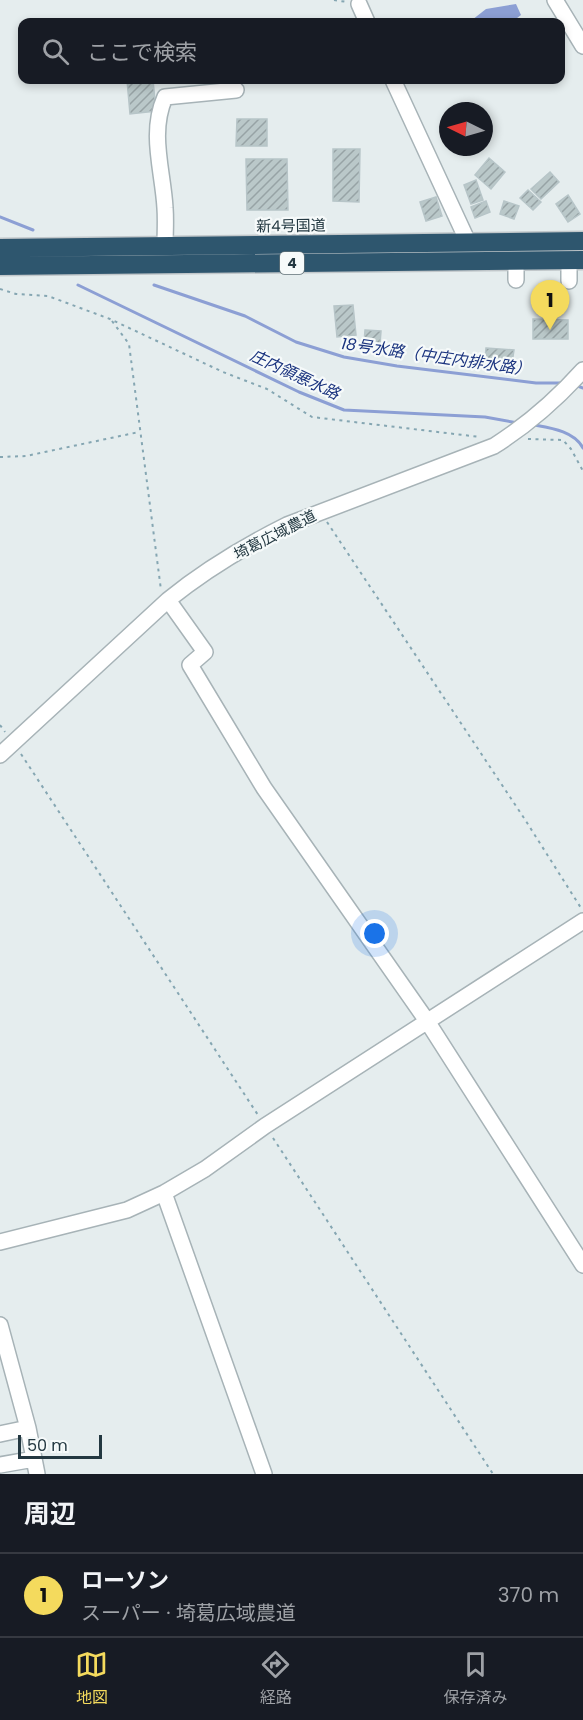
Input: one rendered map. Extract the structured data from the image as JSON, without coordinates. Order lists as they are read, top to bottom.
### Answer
{
  "streets": {
    "highway": ["新4号国道", "4"],
    "street": ["埼葛広域農道"]
  },
  "water": ["18号水路（中庄内排水路）", "庄内領悪水路"],
  "scale_bar": "50 m",
  "north": "left",
  "page": {
    "search": "ここで検索",
    "pins": "1",
    "scale": "50 m",
    "heading": "周辺",
    "list": [
      {
        "mark": "1",
        "name": "ローソン",
        "note": "スーパー · 埼葛広域農道",
        "value": "370 m"
      }
    ],
    "nav": ["地図", "経路", "保存済み"]
  }
}
